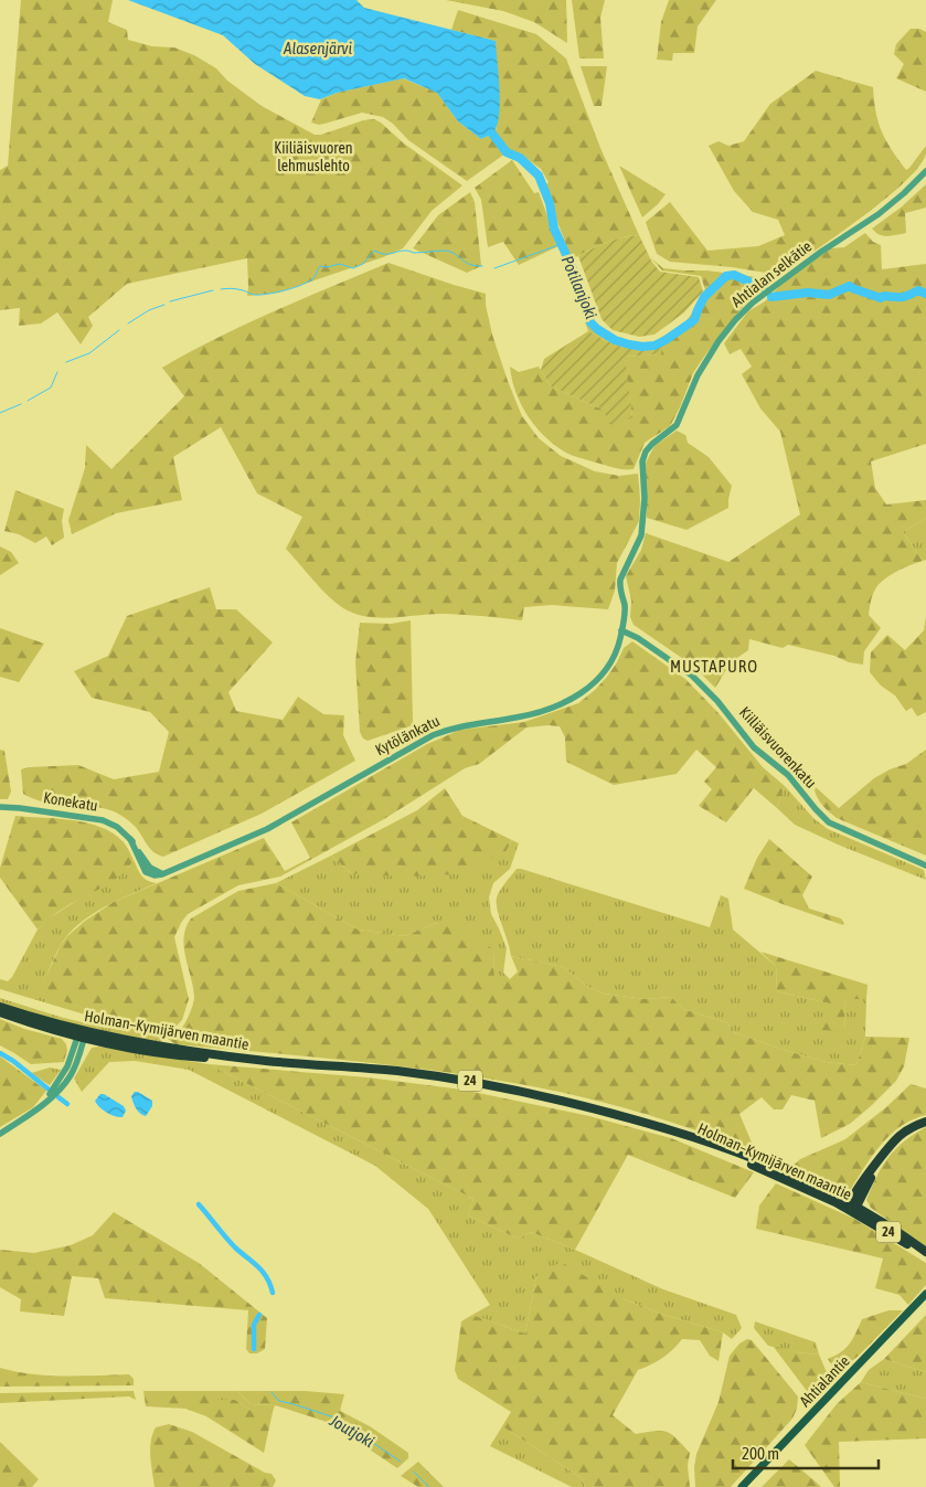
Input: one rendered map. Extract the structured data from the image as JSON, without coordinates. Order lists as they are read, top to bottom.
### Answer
{
  "streets": {
    "highway": ["Holman–Kymijärven maantie", "24"],
    "main road": ["Ahtialantie"],
    "street": [
      "Ahtialan selkätie",
      "Kytölänkatu",
      "Kiiliäisvuorenkatu",
      "Konekatu"
    ]
  },
  "crossings": [
    ["Ahtialan selkätie", "Kytölänkatu"],
    ["Kytölänkatu", "Kiiliäisvuorenkatu"],
    ["Kytölänkatu", "Konekatu"]
  ],
  "districts": ["MUSTAPURO"],
  "water": ["Alasenjärvi", "Potilanjoki", "Joutjoki"],
  "parks": ["Kiiliäisvuoren lehmuslehto"],
  "scale_bar": "200 m"
}
